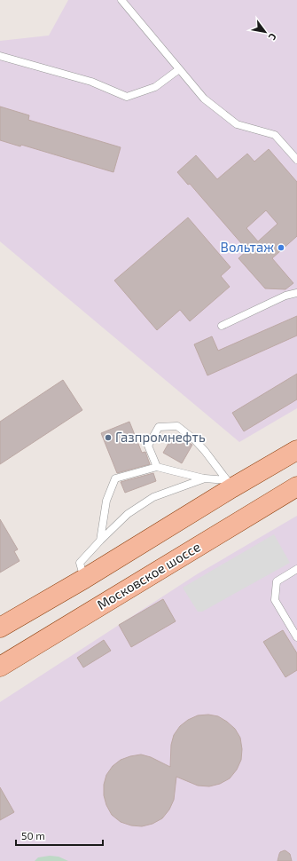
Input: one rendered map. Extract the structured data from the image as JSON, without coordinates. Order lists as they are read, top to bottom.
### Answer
{
  "streets": {
    "main road": ["Московское шоссе"]
  },
  "places": ["Вольтаж", "Газпромнефть"],
  "scale_bar": "50 m",
  "north": "bottom right"
}
